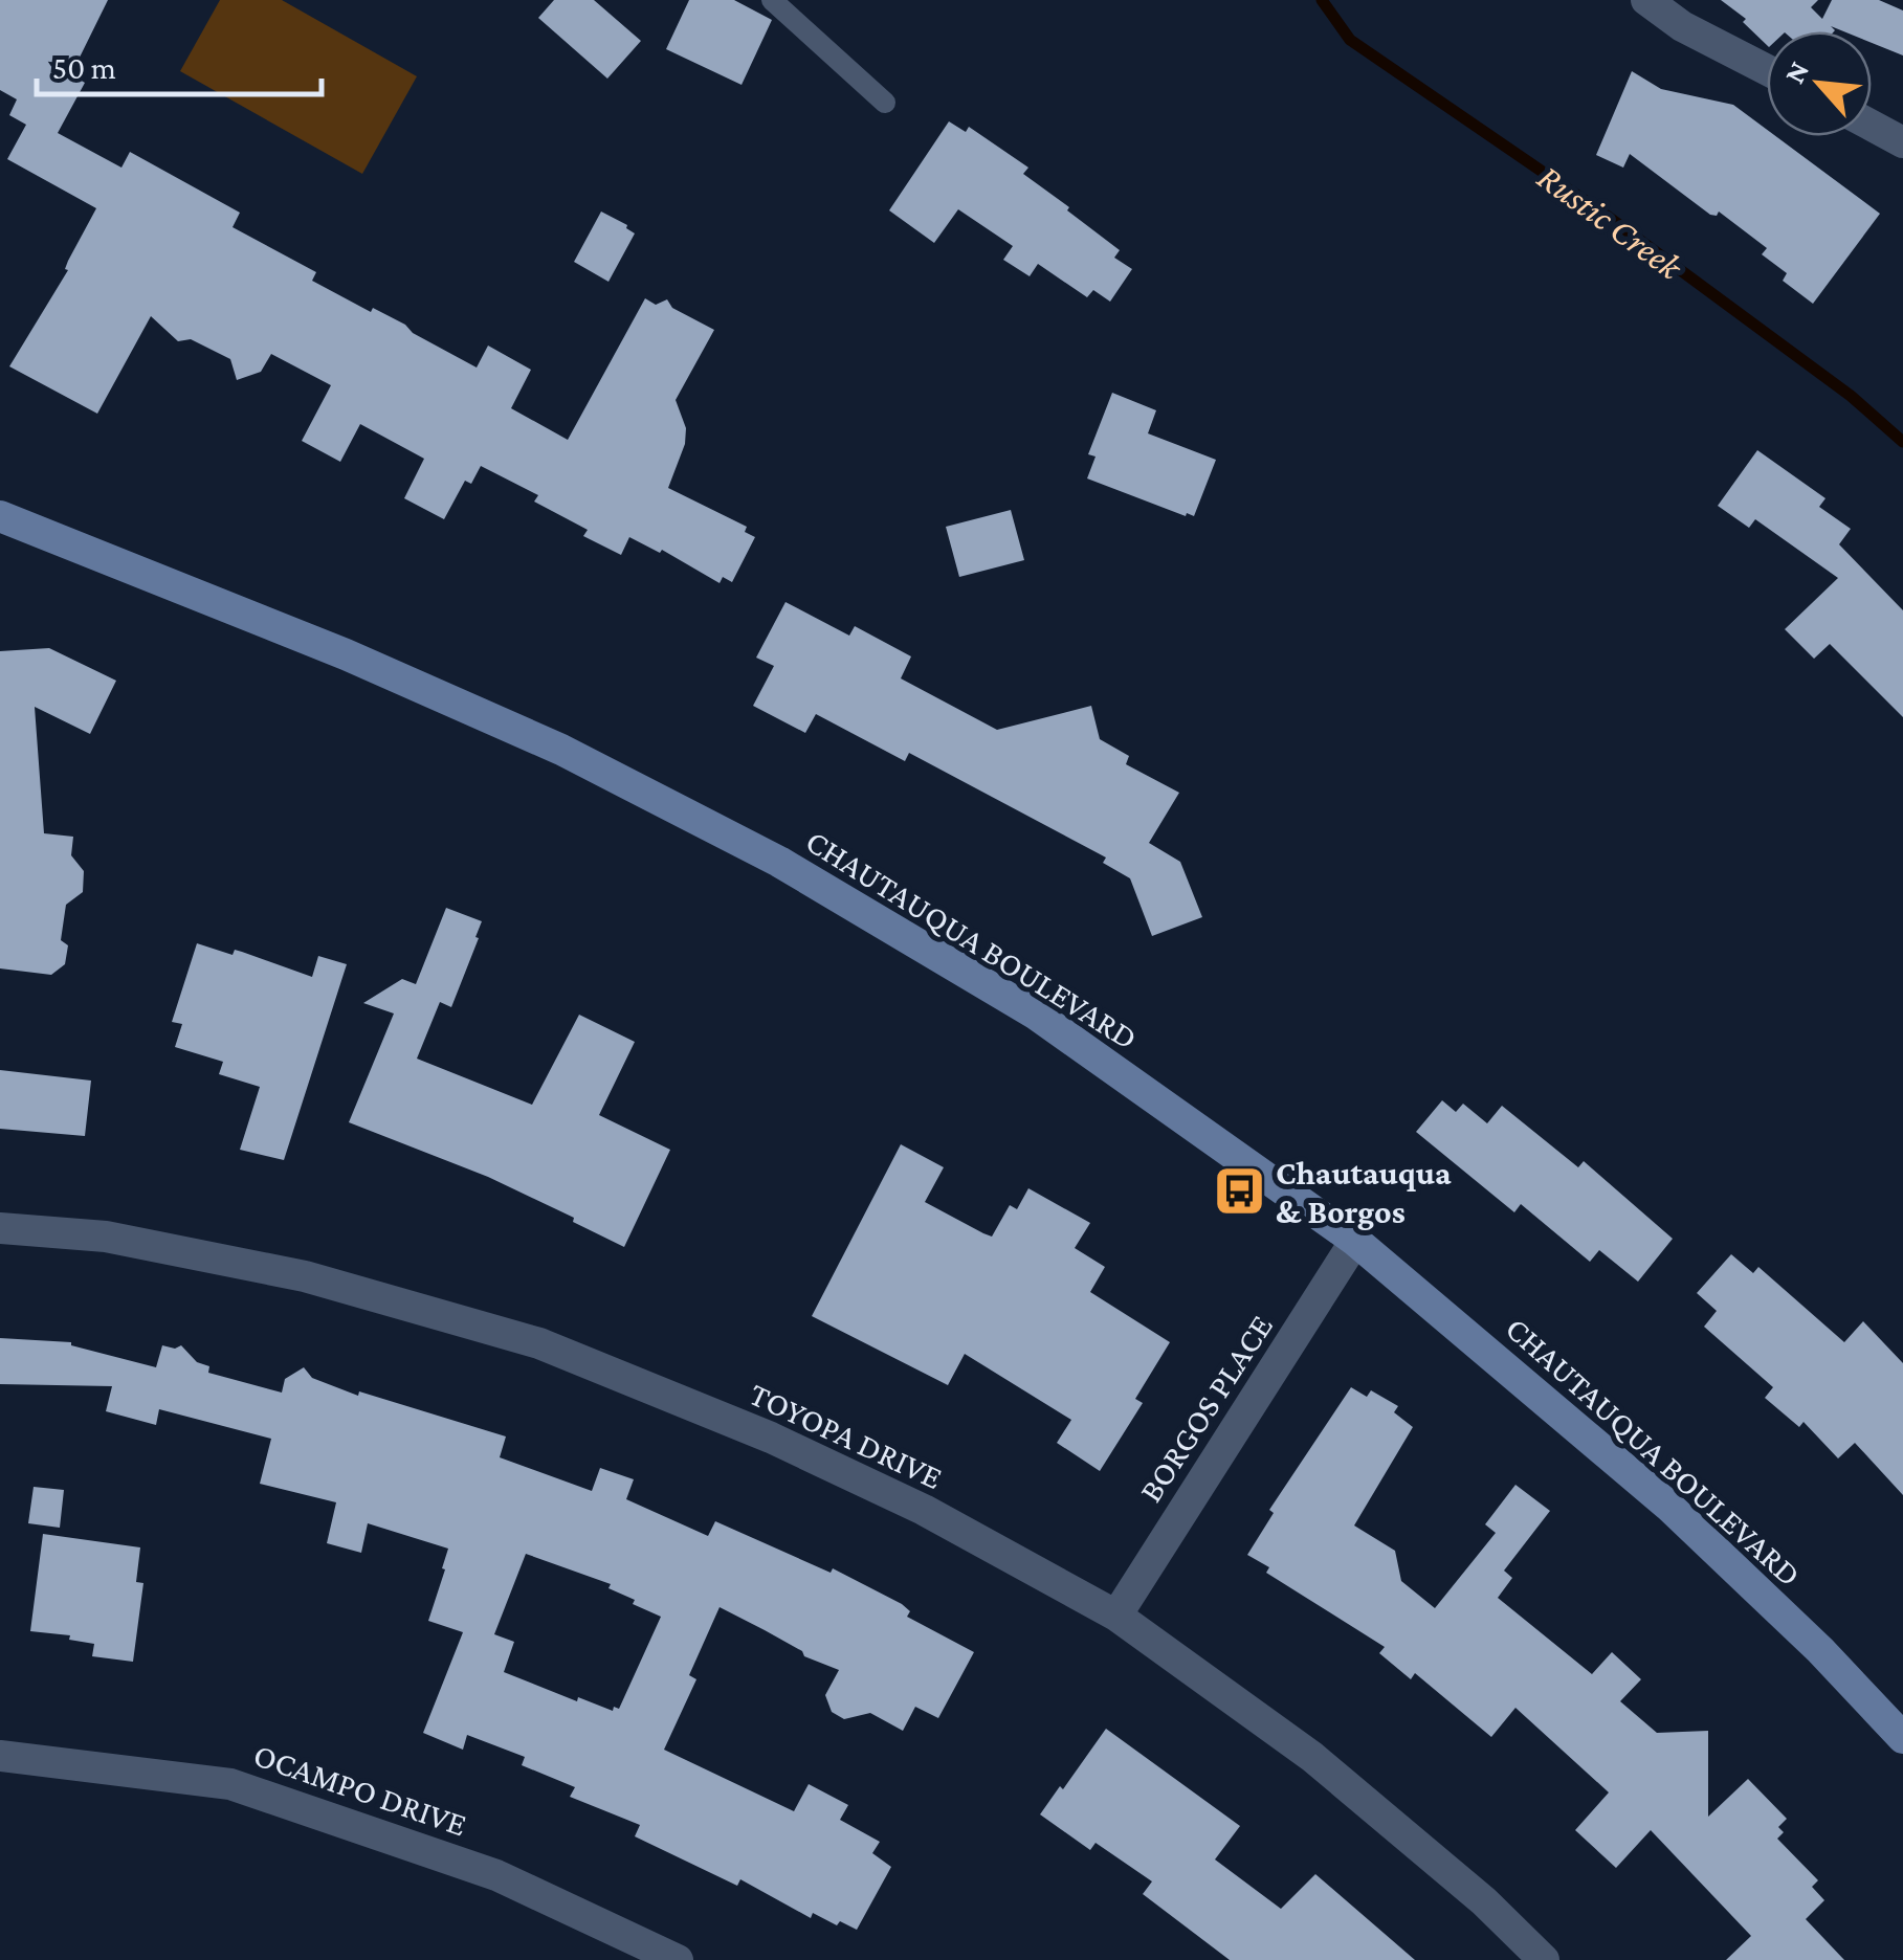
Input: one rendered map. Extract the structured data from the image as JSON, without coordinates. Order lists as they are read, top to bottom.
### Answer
{
  "streets": {
    "street": [
      "CHAUTAUQUA BOULEVARD",
      "BORGOS PLACE",
      "TOYOPA DRIVE",
      "OCAMPO DRIVE"
    ]
  },
  "crossings": [
    ["CHAUTAUQUA BOULEVARD", "BORGOS PLACE"],
    ["BORGOS PLACE", "TOYOPA DRIVE"]
  ],
  "water": ["Rustic Creek"],
  "places": {
    "bus stop": ["Chautauqua & Borgos"]
  },
  "scale_bar": "50 m",
  "north": "top left"
}
